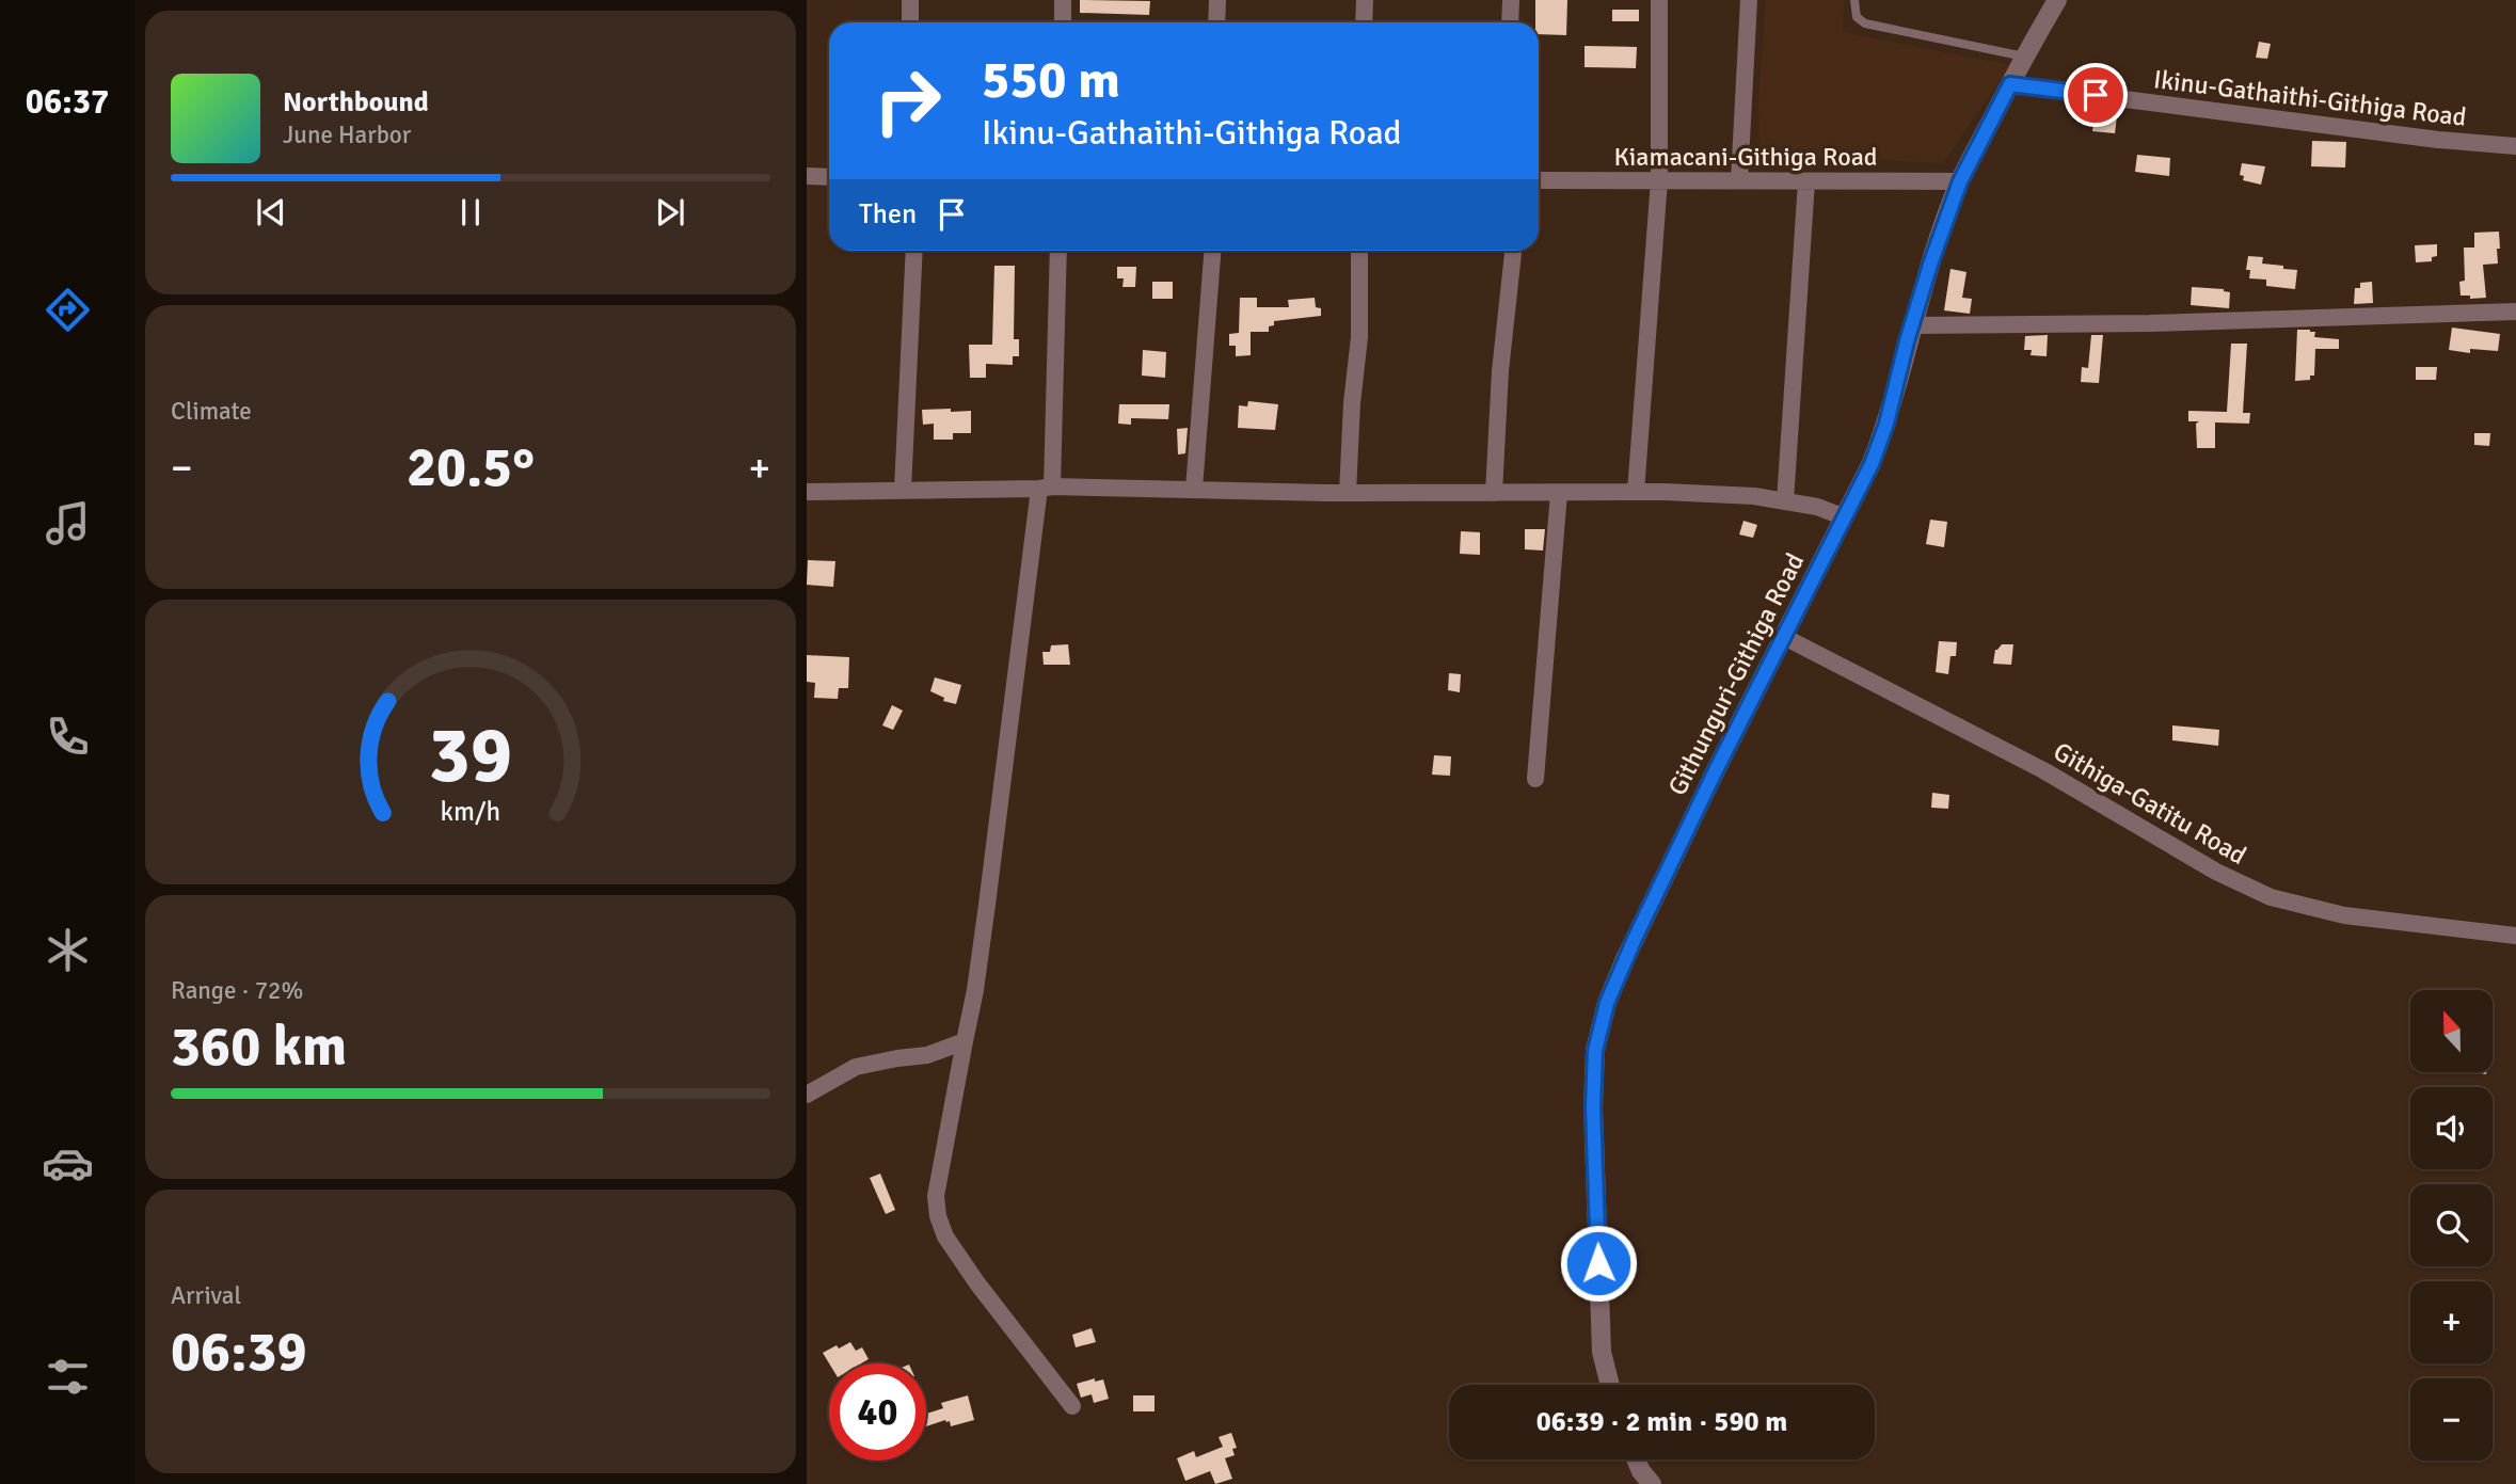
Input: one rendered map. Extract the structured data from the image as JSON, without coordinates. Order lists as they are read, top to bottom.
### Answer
{
  "streets": {
    "street": [
      "Ikinu-Gathaithi-Githiga Road",
      "Kiamacani-Githiga Road",
      "Githunguri-Githiga Road",
      "Githiga-Gatitu Road"
    ]
  },
  "crossings": [
    ["Ikinu-Gathaithi-Githiga Road", "Githunguri-Githiga Road"],
    ["Kiamacani-Githiga Road", "Githunguri-Githiga Road"],
    ["Githunguri-Githiga Road", "Githiga-Gatitu Road"]
  ],
  "north": "top",
  "page": {
    "tabs": "06:37",
    "turn": ["550 m", "Ikinu-Gathaithi-Githiga Road"],
    "song": ["Northbound", "June Harbor"],
    "then": "Then",
    "tile": [
      "Climate",
      ["Range · 72%", "360 km"],
      ["Arrival", "06:39"]
    ],
    "heat": ["−", "20.5°", "+"],
    "map_buttons": ["+", "−"],
    "limit": "40",
    "trip": "06:39 · 2 min · 590 m",
    "gauge": ["39", "km/h"]
  }
}
